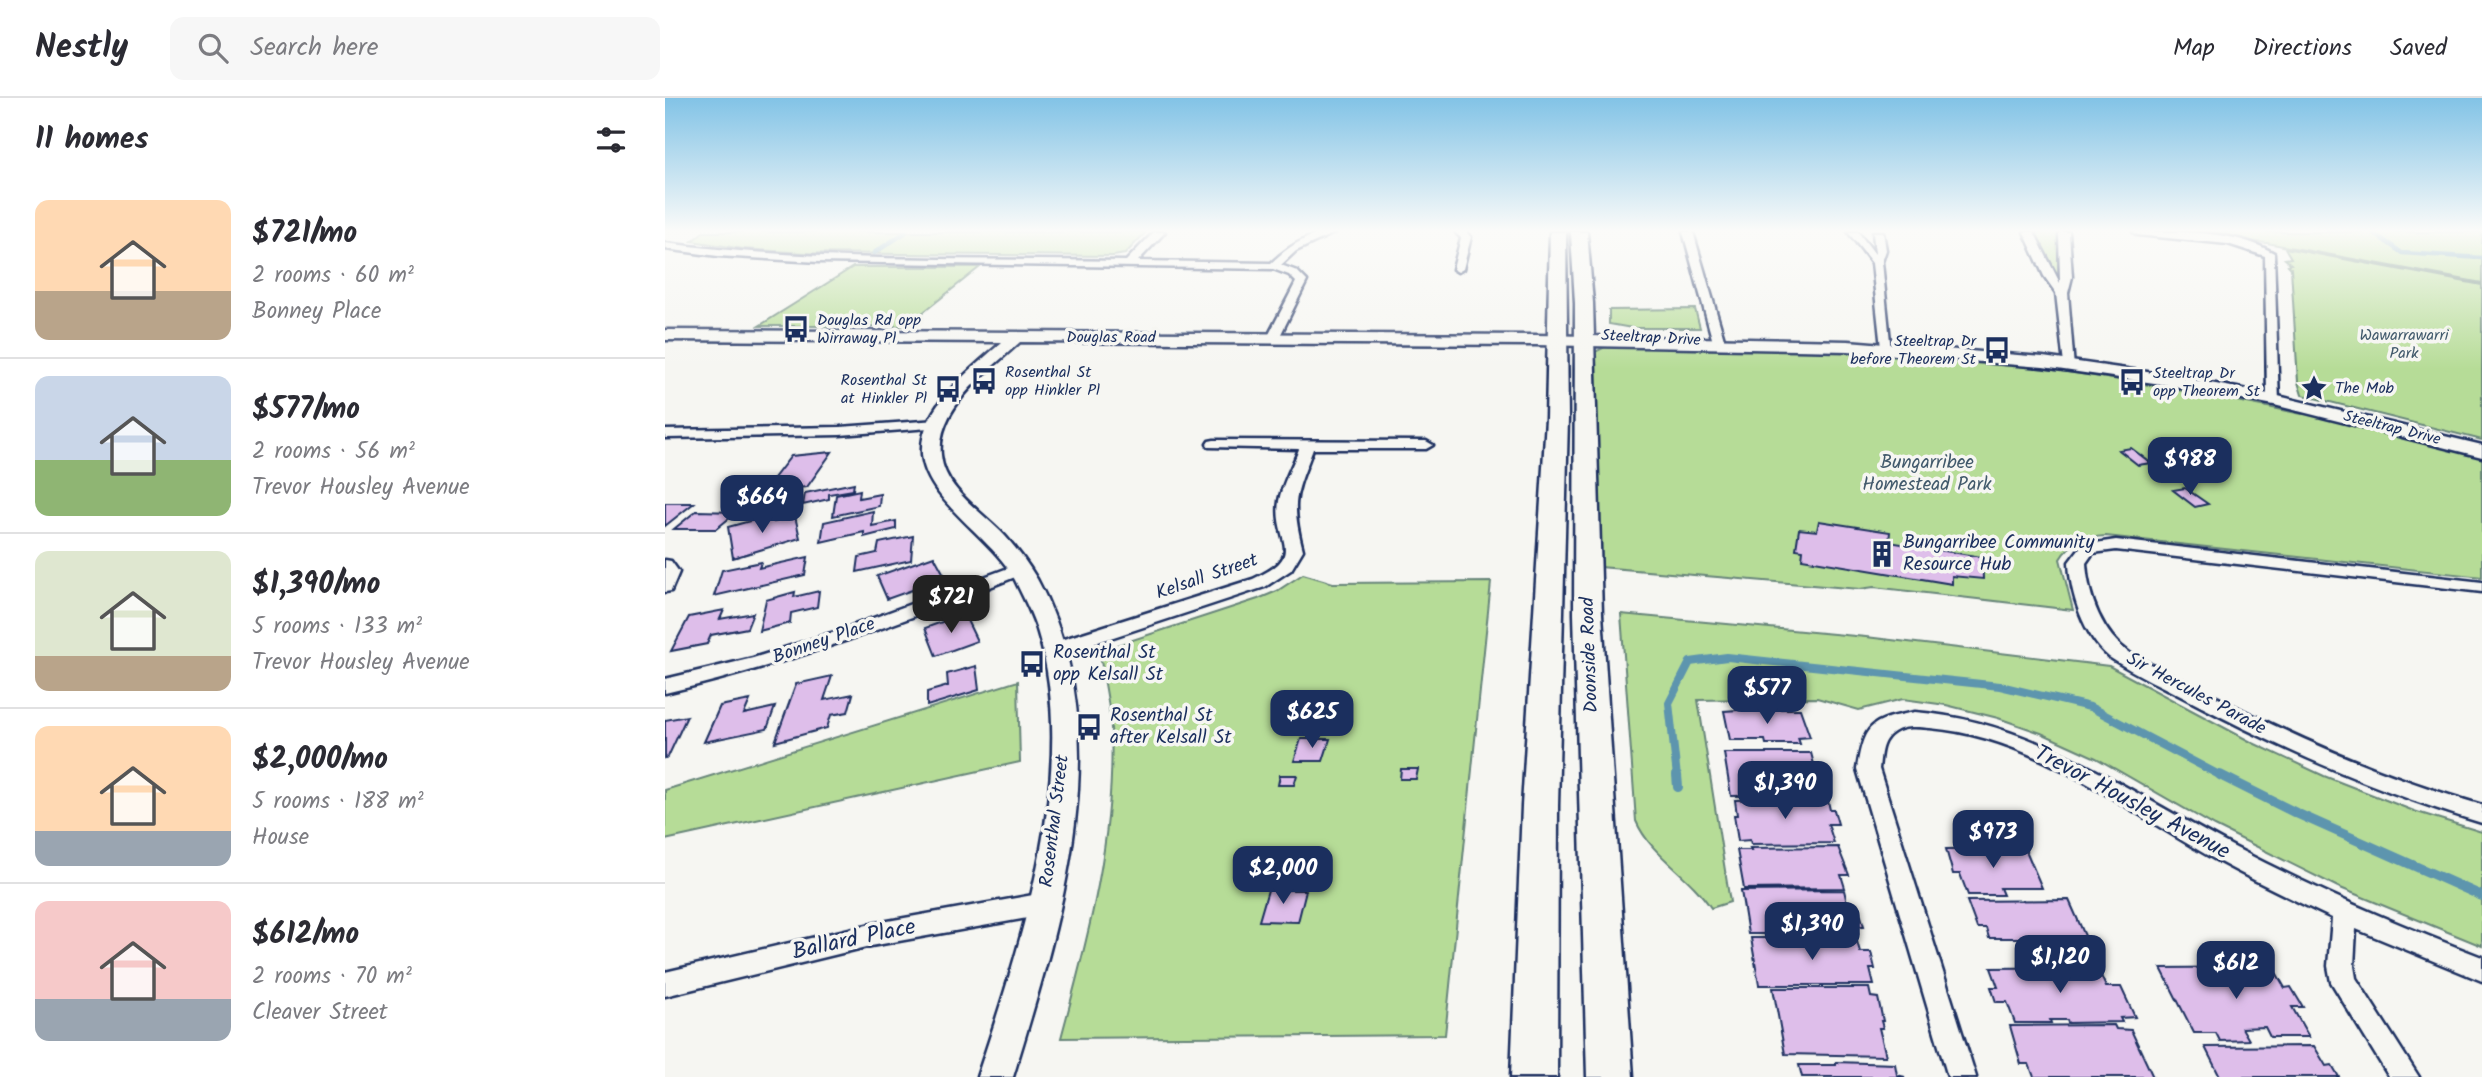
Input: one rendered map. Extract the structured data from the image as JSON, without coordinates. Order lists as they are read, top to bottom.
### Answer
{
  "streets": {
    "main road": ["Doonside Road"],
    "street": [
      "Douglas Road",
      "Steeltrap Drive",
      "Kelsall Street",
      "Bonney Place",
      "Sir Hercules Parade",
      "Trevor Housley Avenue",
      "Rosenthal Street",
      "Ballard Place"
    ]
  },
  "crossings": [
    ["Douglas Road", "Steeltrap Drive"],
    ["Douglas Road", "Doonside Road"],
    ["Douglas Road", "Rosenthal Street"],
    ["Steeltrap Drive", "Doonside Road"],
    ["Kelsall Street", "Rosenthal Street"],
    ["Bonney Place", "Rosenthal Street"],
    ["Rosenthal Street", "Ballard Place"]
  ],
  "parks": ["Wawarrawarri Park", "Bungarribee Homestead Park"],
  "places": {
    "bus stop": [
      "Douglas Rd opp Wirraway Pl",
      "Steeltrap Dr before Theorem St",
      "Rosenthal St opp Hinkler Pl",
      "Steeltrap Dr opp Theorem St",
      "Rosenthal St at Hinkler Pl",
      "Rosenthal St opp Kelsall St",
      "Rosenthal St after Kelsall St"
    ],
    "place": ["The Mob"],
    "building": ["Bungarribee Community Resource Hub"]
  },
  "page": {
    "header": "Nestly",
    "search": "Search here",
    "nav": ["Map", "Directions", "Saved"],
    "heading": "11 homes",
    "list": [
      {
        "name": "$721/mo",
        "note": "2 rooms · 60 m² · Bonney Place"
      },
      {
        "name": "$577/mo",
        "note": "2 rooms · 56 m² · Trevor Housley Avenue"
      },
      {
        "name": "$1,390/mo",
        "note": "5 rooms · 133 m² · Trevor Housley Avenue"
      },
      {
        "name": "$2,000/mo",
        "note": "5 rooms · 188 m² · House"
      },
      {
        "name": "$612/mo",
        "note": "2 rooms · 70 m² · Cleaver Street"
      }
    ],
    "price": [
      "$988",
      "$664",
      "$721",
      "$577",
      "$625",
      "$1,390",
      "$973",
      "$2,000",
      "$1,390",
      "$1,120",
      "$612"
    ]
  }
}
